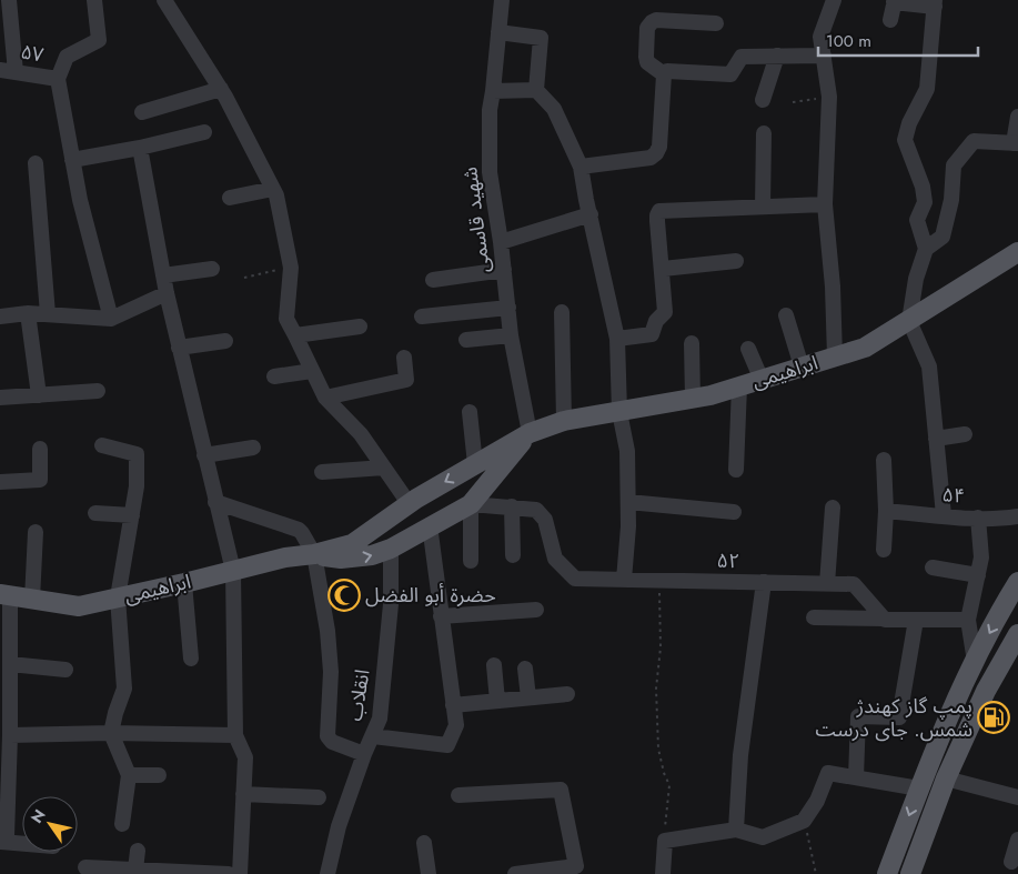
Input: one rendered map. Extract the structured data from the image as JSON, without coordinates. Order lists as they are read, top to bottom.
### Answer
{
  "streets": {
    "main road": ["ابراهیمی"],
    "street": [
      "۵۷",
      "شهید قاسمی",
      "۵۴",
      "۵۲",
      "انقلاب"
    ]
  },
  "crossings": [
    ["شهید قاسمی", "ابراهیمی"]
  ],
  "places": {
    "mosque": ["حضرة أبو الفضل"],
    "fuel station": ["پمپ گاز کهندژ شمس. جای درست"]
  },
  "scale_bar": "100 m",
  "north": "top left"
}
